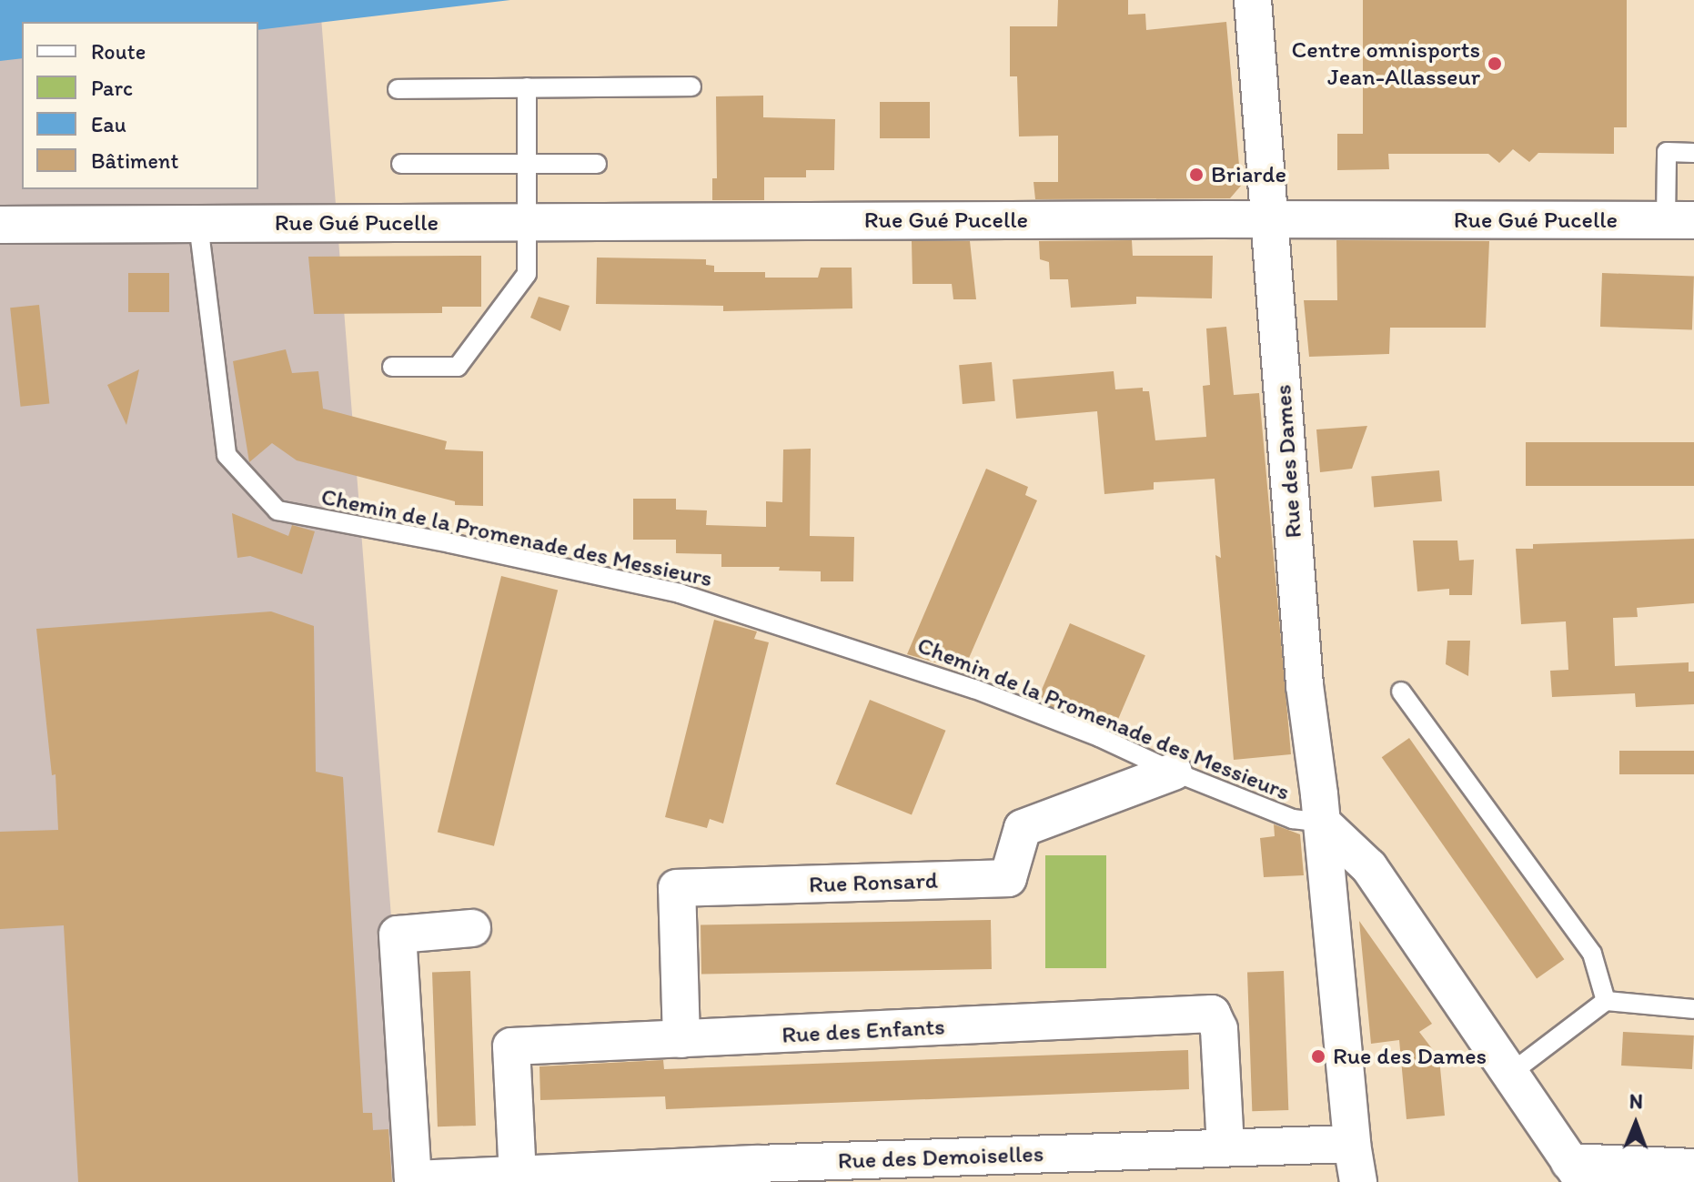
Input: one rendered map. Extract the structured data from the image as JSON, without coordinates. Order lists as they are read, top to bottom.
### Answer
{
  "streets": {
    "street": [
      "Rue Gué Pucelle",
      "Rue des Dames",
      "Rue Ronsard",
      "Rue des Enfants",
      "Rue des Demoiselles"
    ],
    "lane": ["Chemin de la Promenade des Messieurs"]
  },
  "crossings": [
    ["Rue Gué Pucelle", "Rue des Dames"],
    ["Rue Gué Pucelle", "Chemin de la Promenade des Messieurs"],
    ["Rue des Dames", "Chemin de la Promenade des Messieurs"],
    ["Rue des Dames", "Rue des Demoiselles"],
    ["Chemin de la Promenade des Messieurs", "Rue Ronsard"],
    ["Rue Ronsard", "Rue des Enfants"],
    ["Rue des Enfants", "Rue des Demoiselles"]
  ],
  "places": ["Centre omnisports Jean-Allasseur", "Briarde", "Rue des Dames"],
  "legend": [
    "Route",
    "Parc",
    "Eau",
    "Bâtiment"
  ],
  "north": "top"
}
